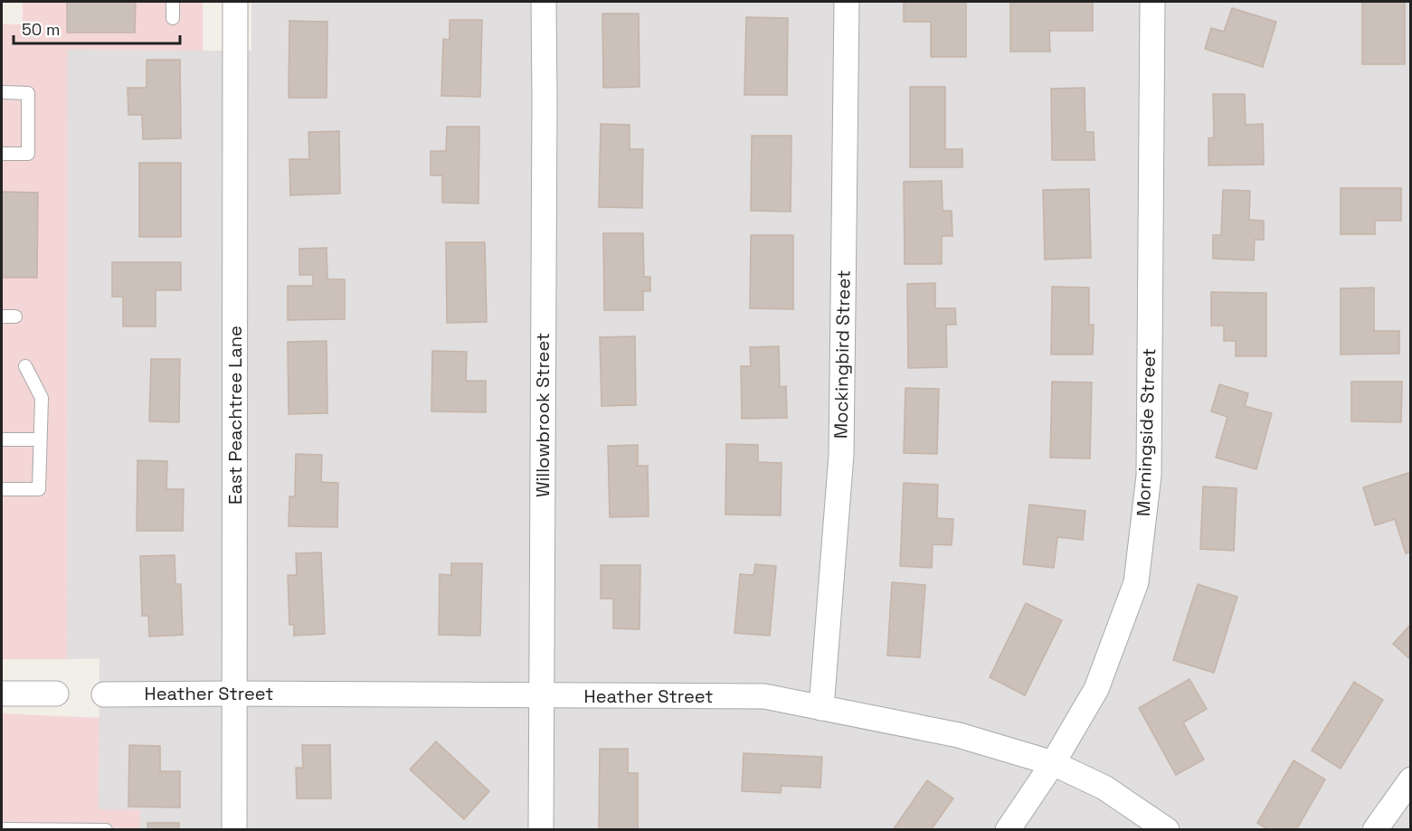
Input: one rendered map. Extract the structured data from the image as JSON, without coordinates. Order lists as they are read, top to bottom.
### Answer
{
  "streets": {
    "street": [
      "Mockingbird Street",
      "East Peachtree Lane",
      "Willowbrook Street",
      "Morningside Street",
      "Heather Street"
    ]
  },
  "crossings": [
    ["Mockingbird Street", "Heather Street"],
    ["East Peachtree Lane", "Heather Street"],
    ["Willowbrook Street", "Heather Street"],
    ["Morningside Street", "Heather Street"]
  ],
  "scale_bar": "50 m"
}
